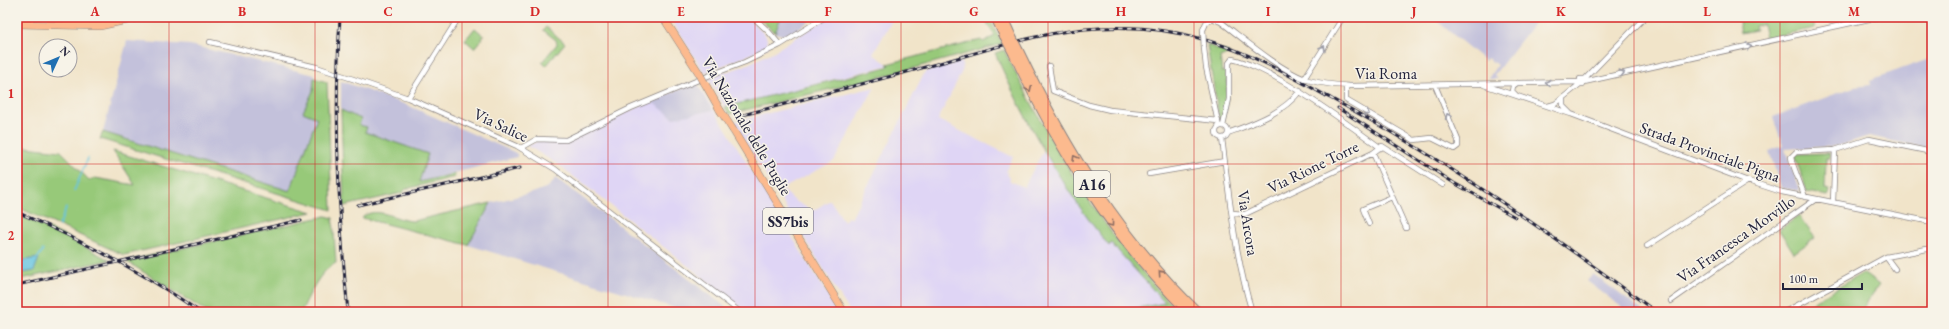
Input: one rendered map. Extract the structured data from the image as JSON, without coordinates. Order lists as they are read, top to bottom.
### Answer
{
  "streets": {
    "highway": ["A16"],
    "main road": ["Via Nazionale delle Puglie", "SS7bis"],
    "street": [
      "Via Roma",
      "Via Salice",
      "Strada Provinciale Pigna",
      "Via Rione Torre",
      "Via Arcora",
      "Via Francesca Morvillo"
    ]
  },
  "crossings": [
    ["Via Roma", "Strada Provinciale Pigna"],
    ["Via Roma", "Via Arcora"],
    ["Strada Provinciale Pigna", "Via Francesca Morvillo"],
    ["Via Rione Torre", "Via Arcora"]
  ],
  "scale_bar": "100 m",
  "north": "top right",
  "grid": {
    "columns": [
      "A",
      "B",
      "C",
      "D",
      "E",
      "F",
      "G",
      "H",
      "I",
      "J",
      "K",
      "L",
      "M"
    ],
    "rows": ["1", "2"]
  }
}
